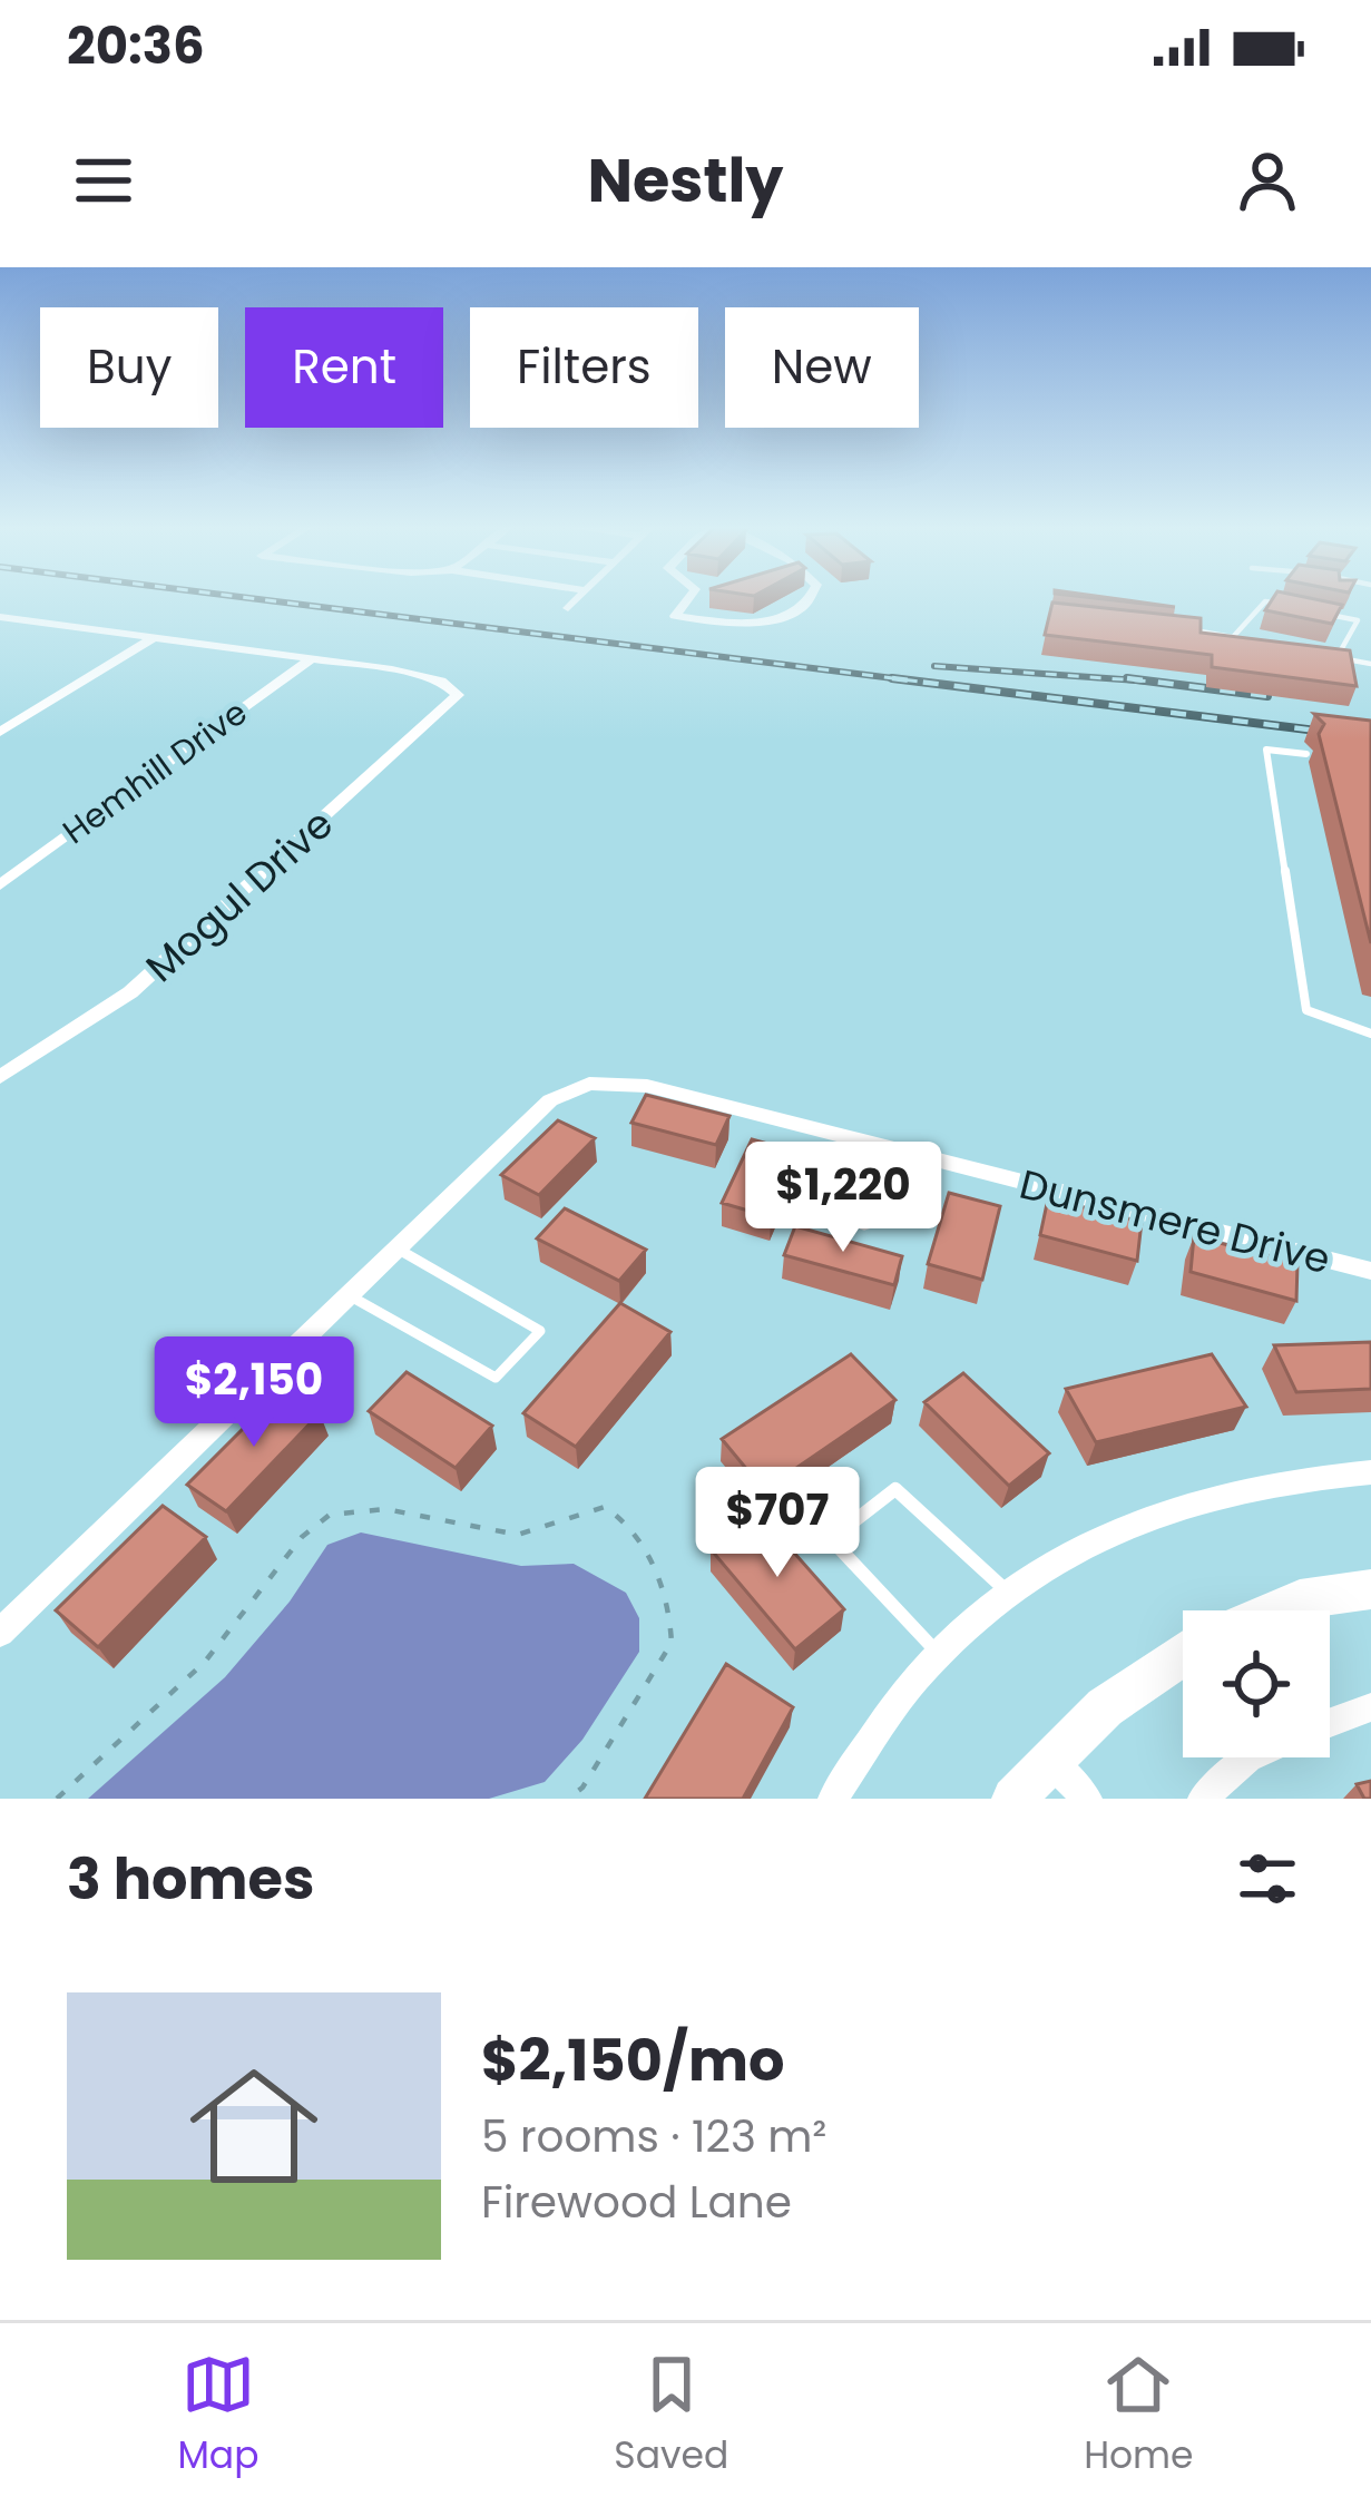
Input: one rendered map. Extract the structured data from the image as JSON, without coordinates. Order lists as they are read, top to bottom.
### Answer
{
  "streets": {
    "street": ["Hemhill Drive", "Mogul Drive", "Dunsmere Drive"]
  },
  "crossings": [
    ["Hemhill Drive", "Mogul Drive"]
  ],
  "page": {
    "status": "20:36",
    "header": "Nestly",
    "chip": [
      "Buy",
      "Rent",
      "Filters",
      "New"
    ],
    "price": ["$1,220", "$2,150", "$707"],
    "heading": "3 homes",
    "list": [
      {
        "name": "$2,150/mo",
        "note": "5 rooms · 123 m² · Firewood Lane"
      }
    ],
    "tabs": ["Map", "Saved", "Home"]
  }
}
